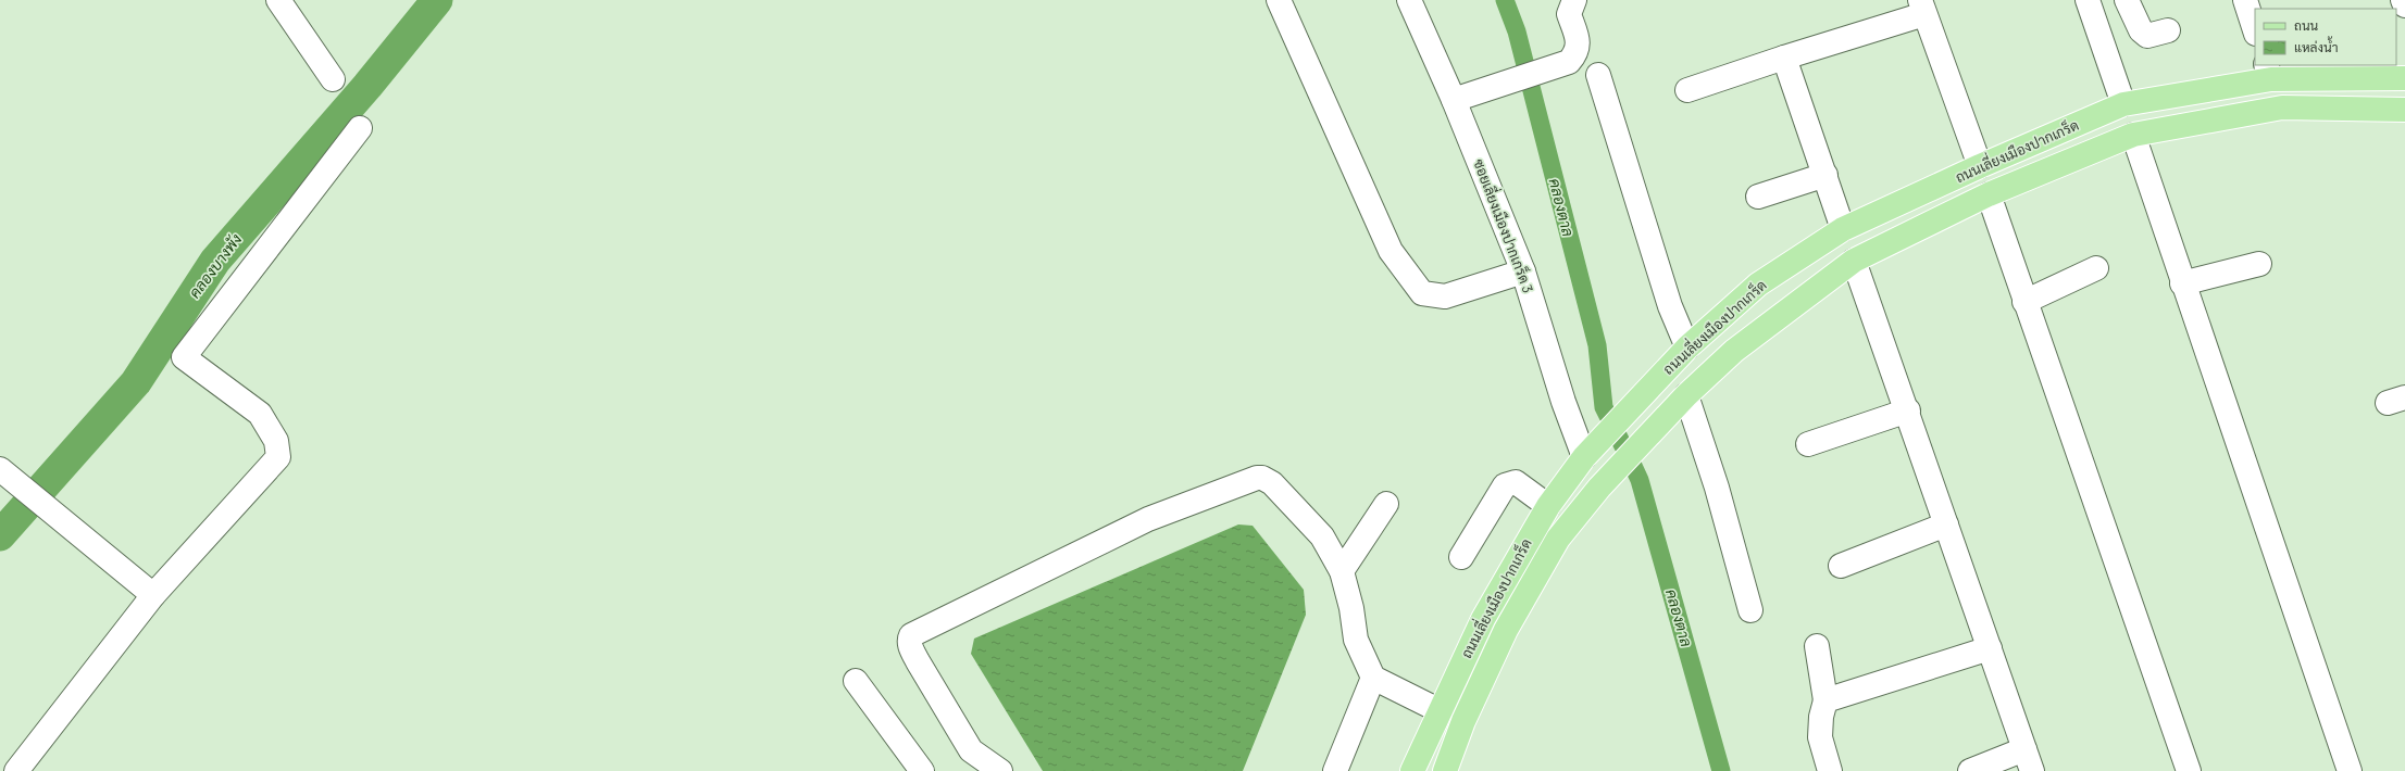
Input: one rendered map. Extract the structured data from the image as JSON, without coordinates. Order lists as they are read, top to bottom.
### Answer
{
  "streets": {
    "main road": ["ถนนเลี่ยงเมืองปากเกร็ด"],
    "street": ["ซอยเลี่ยงเมืองปากเกร็ด 3"]
  },
  "crossings": [
    ["ถนนเลี่ยงเมืองปากเกร็ด", "ซอยเลี่ยงเมืองปากเกร็ด 3"]
  ],
  "water": ["คลองตาล", "คลองบางพัง"],
  "legend": ["ถนน", "แหล่งน้ำ"]
}
